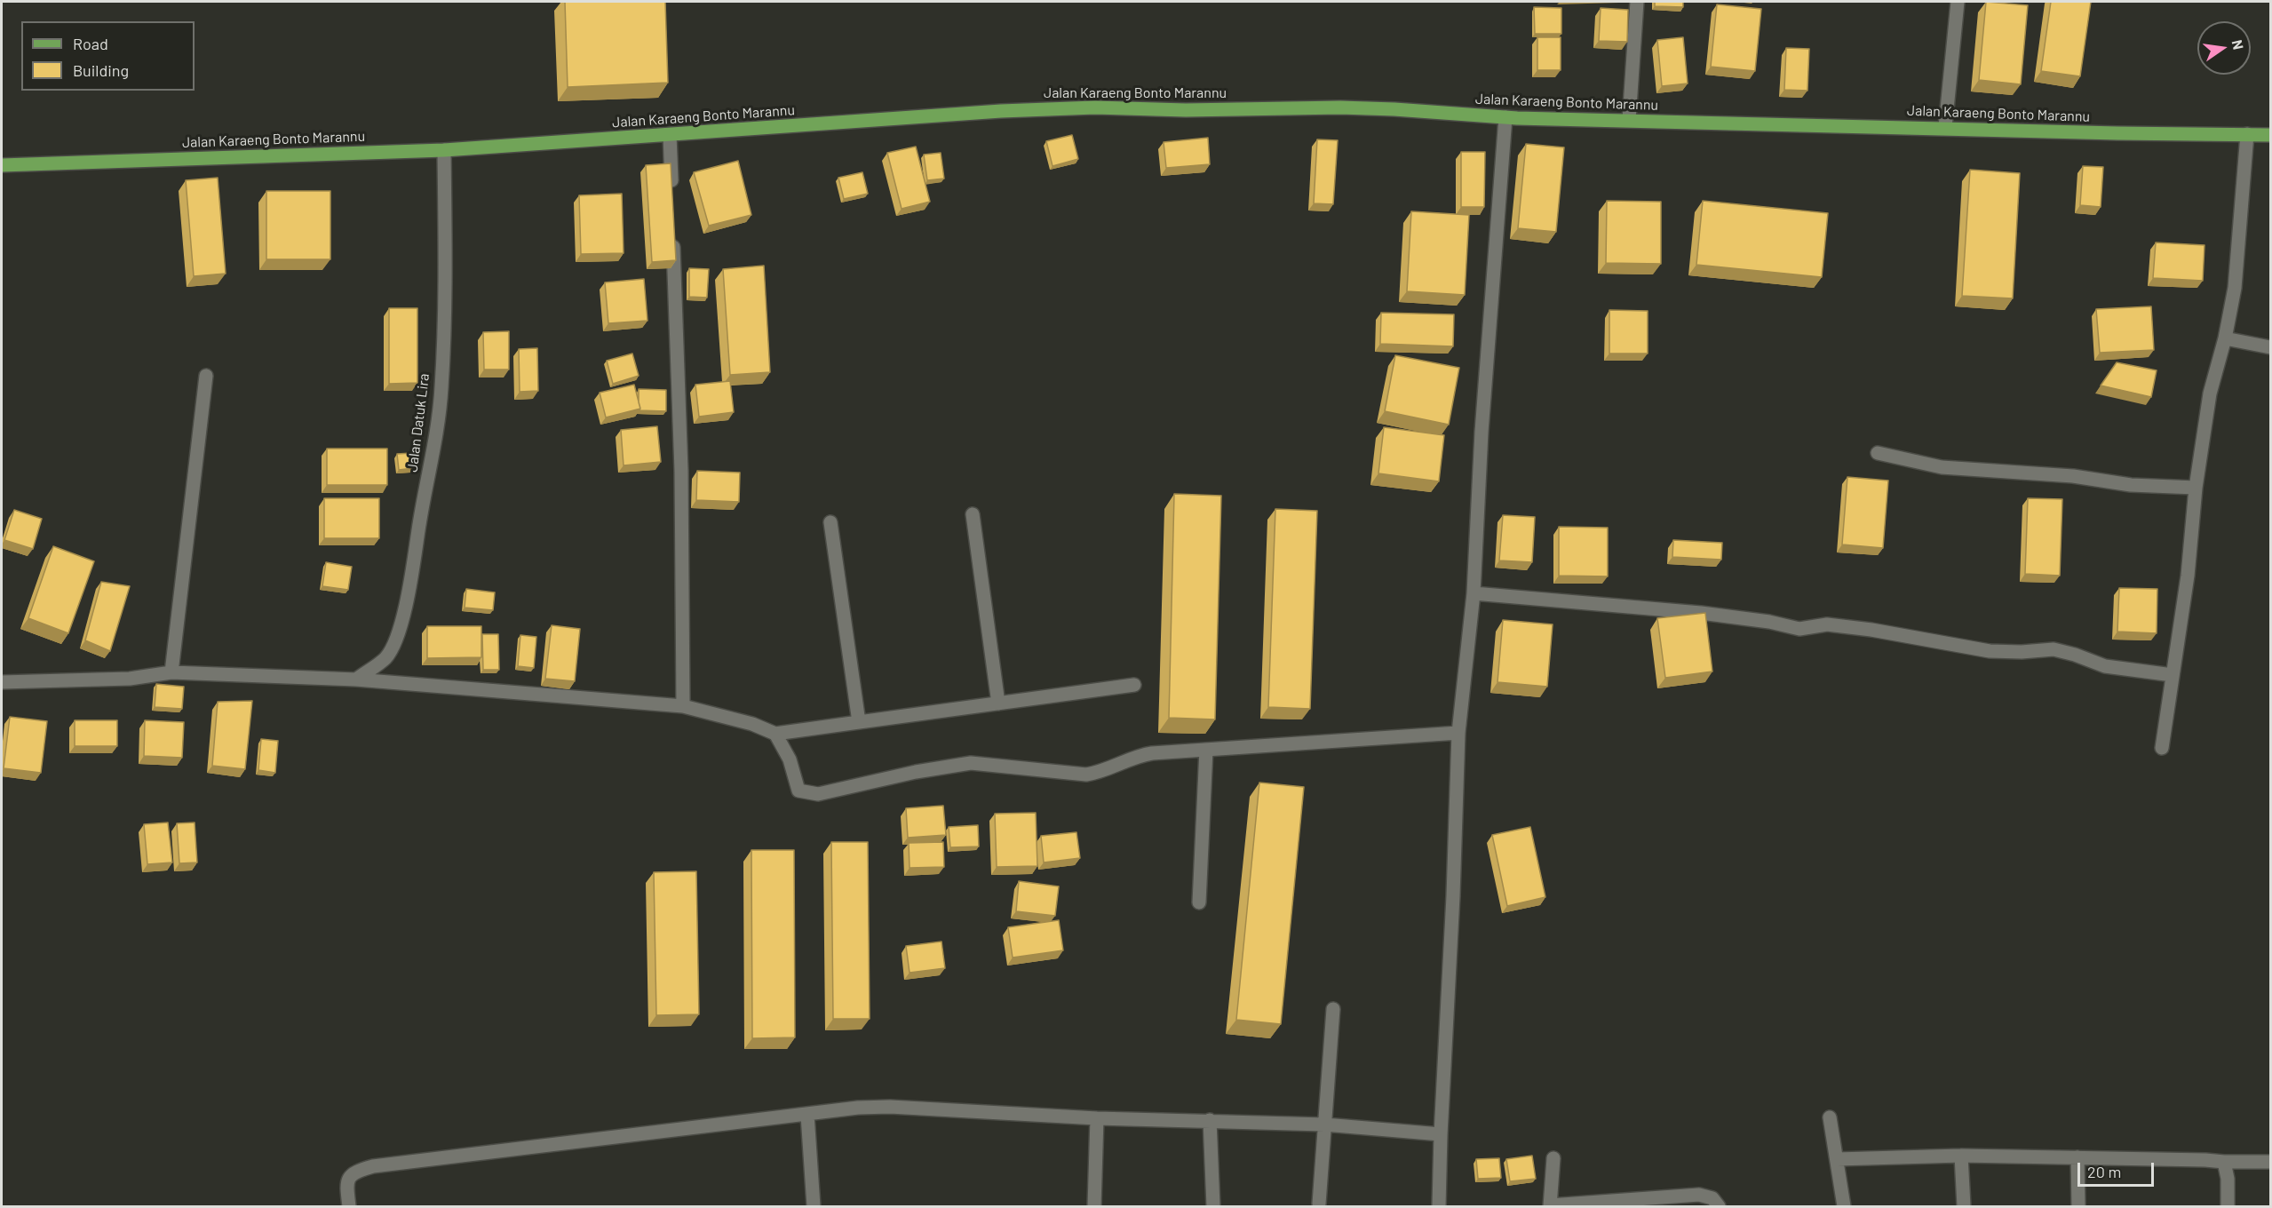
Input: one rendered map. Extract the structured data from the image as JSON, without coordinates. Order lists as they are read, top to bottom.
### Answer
{
  "streets": {
    "main road": ["Jalan Karaeng Bonto Marannu"],
    "street": ["Jalan Datuk Lira"]
  },
  "crossings": [
    ["Jalan Karaeng Bonto Marannu", "Jalan Datuk Lira"]
  ],
  "legend": ["Road", "Building"],
  "scale_bar": "20 m",
  "north": "right"
}
